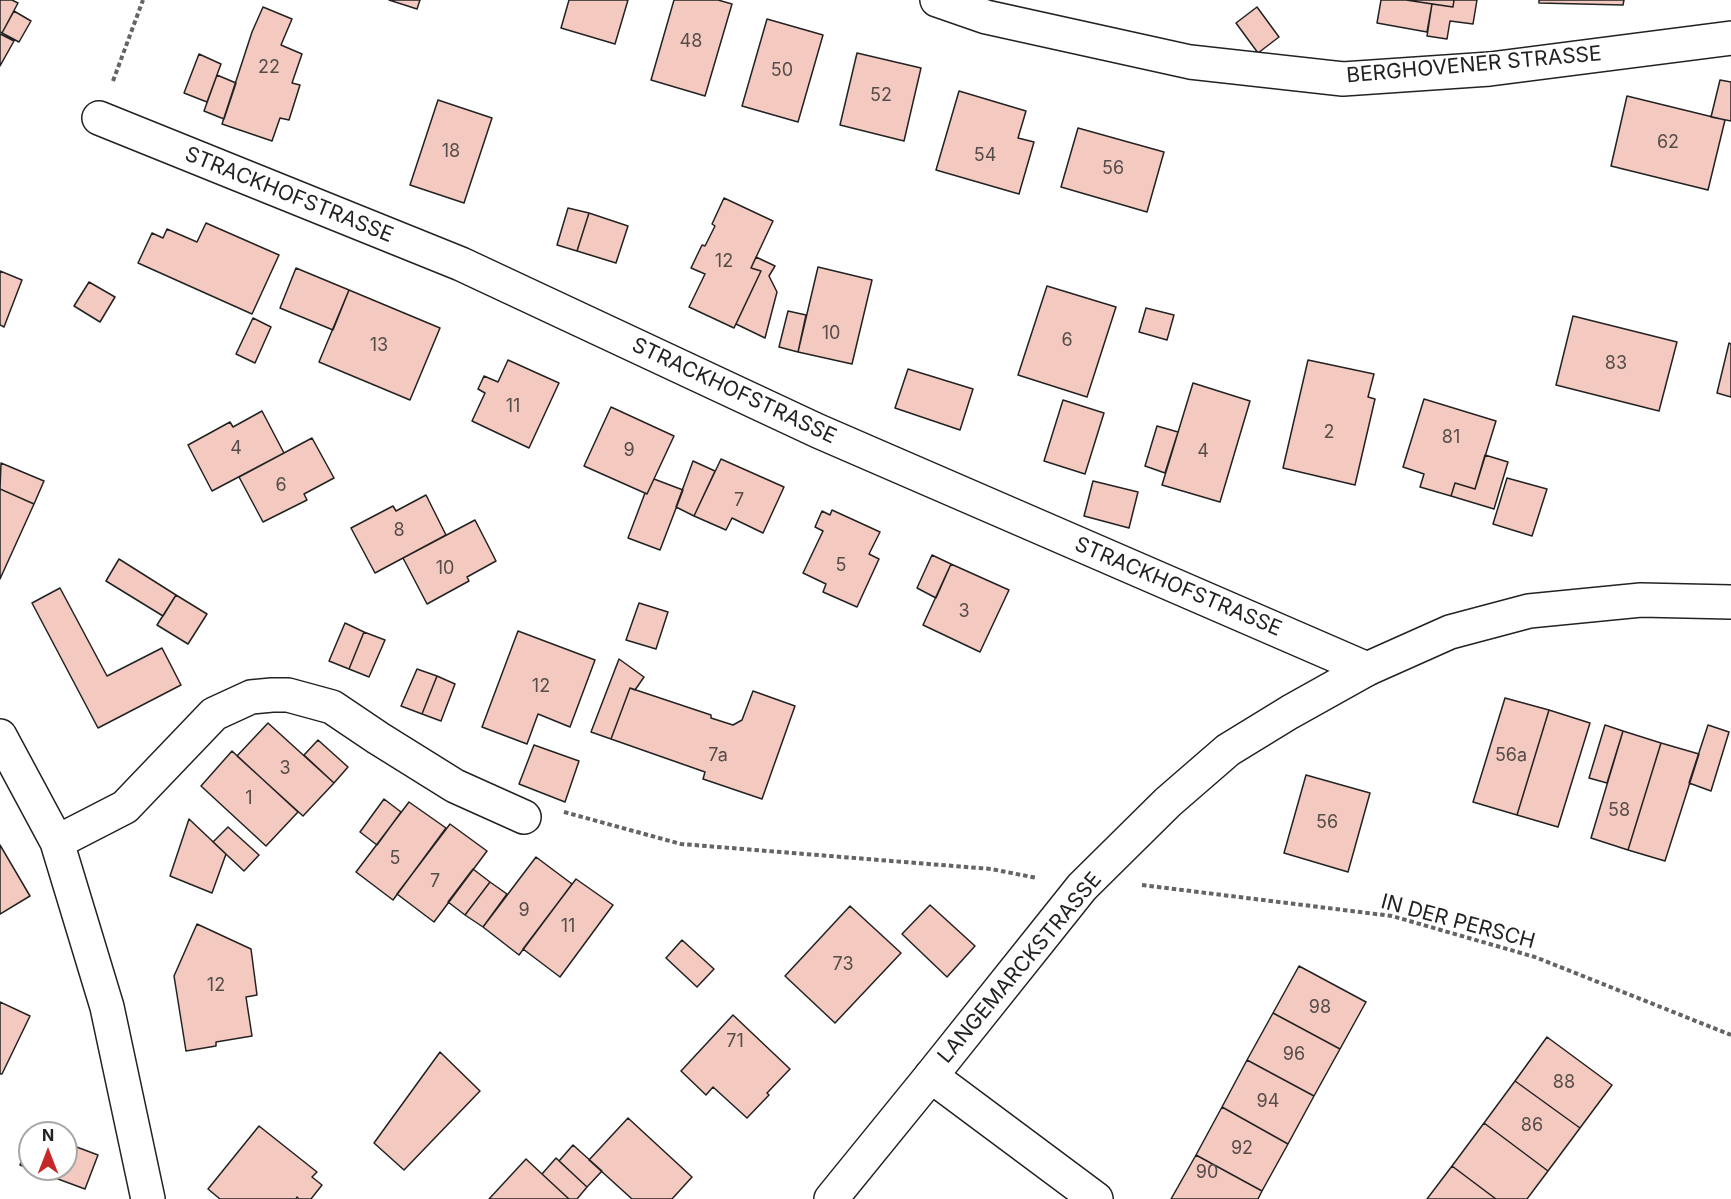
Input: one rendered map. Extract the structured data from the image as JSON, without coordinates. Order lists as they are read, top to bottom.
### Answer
{
  "streets": {
    "street": ["BERGHOVENER STRASSE", "STRACKHOFSTRASSE", "LANGEMARCKSTRASSE"],
    "path": ["IN DER PERSCH"]
  },
  "crossings": [
    ["STRACKHOFSTRASSE", "LANGEMARCKSTRASSE"],
    ["IN DER PERSCH", "LANGEMARCKSTRASSE"]
  ],
  "house_numbers": [
    "48",
    "22",
    "50",
    "52",
    "62",
    "18",
    "54",
    "56",
    "12",
    "10",
    "6",
    "13",
    "83",
    "11",
    "2",
    "81",
    "4",
    "9",
    "4",
    "6",
    "7",
    "8",
    "5",
    "10",
    "3",
    "12",
    "7a",
    "56a",
    "3",
    "1",
    "58",
    "56",
    "5",
    "7",
    "9",
    "11",
    "73",
    "12",
    "98",
    "71",
    "96",
    "88",
    "94",
    "86",
    "92",
    "90"
  ],
  "north": "top"
}
